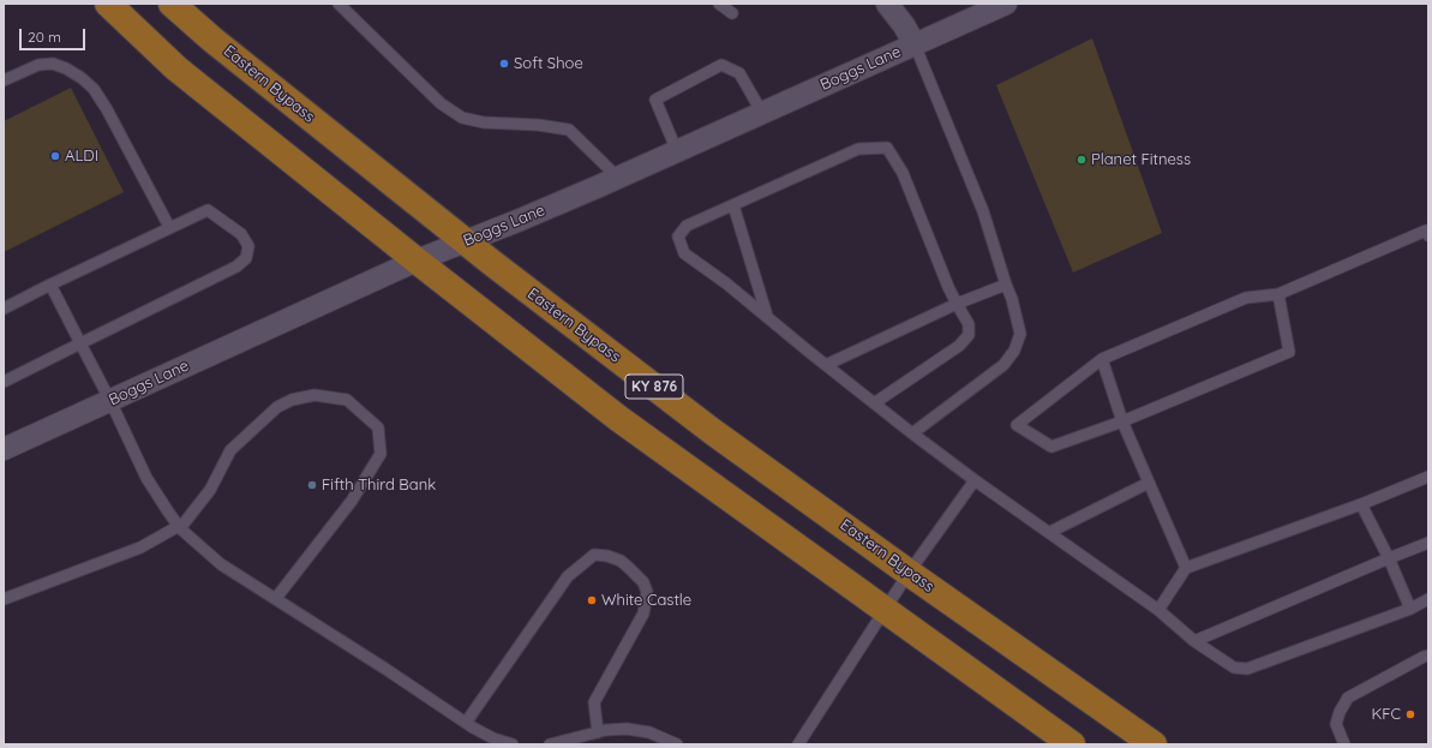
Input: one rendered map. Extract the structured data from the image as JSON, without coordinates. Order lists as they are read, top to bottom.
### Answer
{
  "streets": {
    "main road": ["Eastern Bypass", "KY 876"],
    "street": ["Boggs Lane"]
  },
  "crossings": [
    ["Boggs Lane", "Eastern Bypass"],
    ["Boggs Lane", "KY 876"]
  ],
  "places": [
    "Soft Shoe",
    "ALDI",
    "Planet Fitness",
    "Fifth Third Bank",
    "White Castle",
    "KFC"
  ],
  "scale_bar": "20 m"
}
